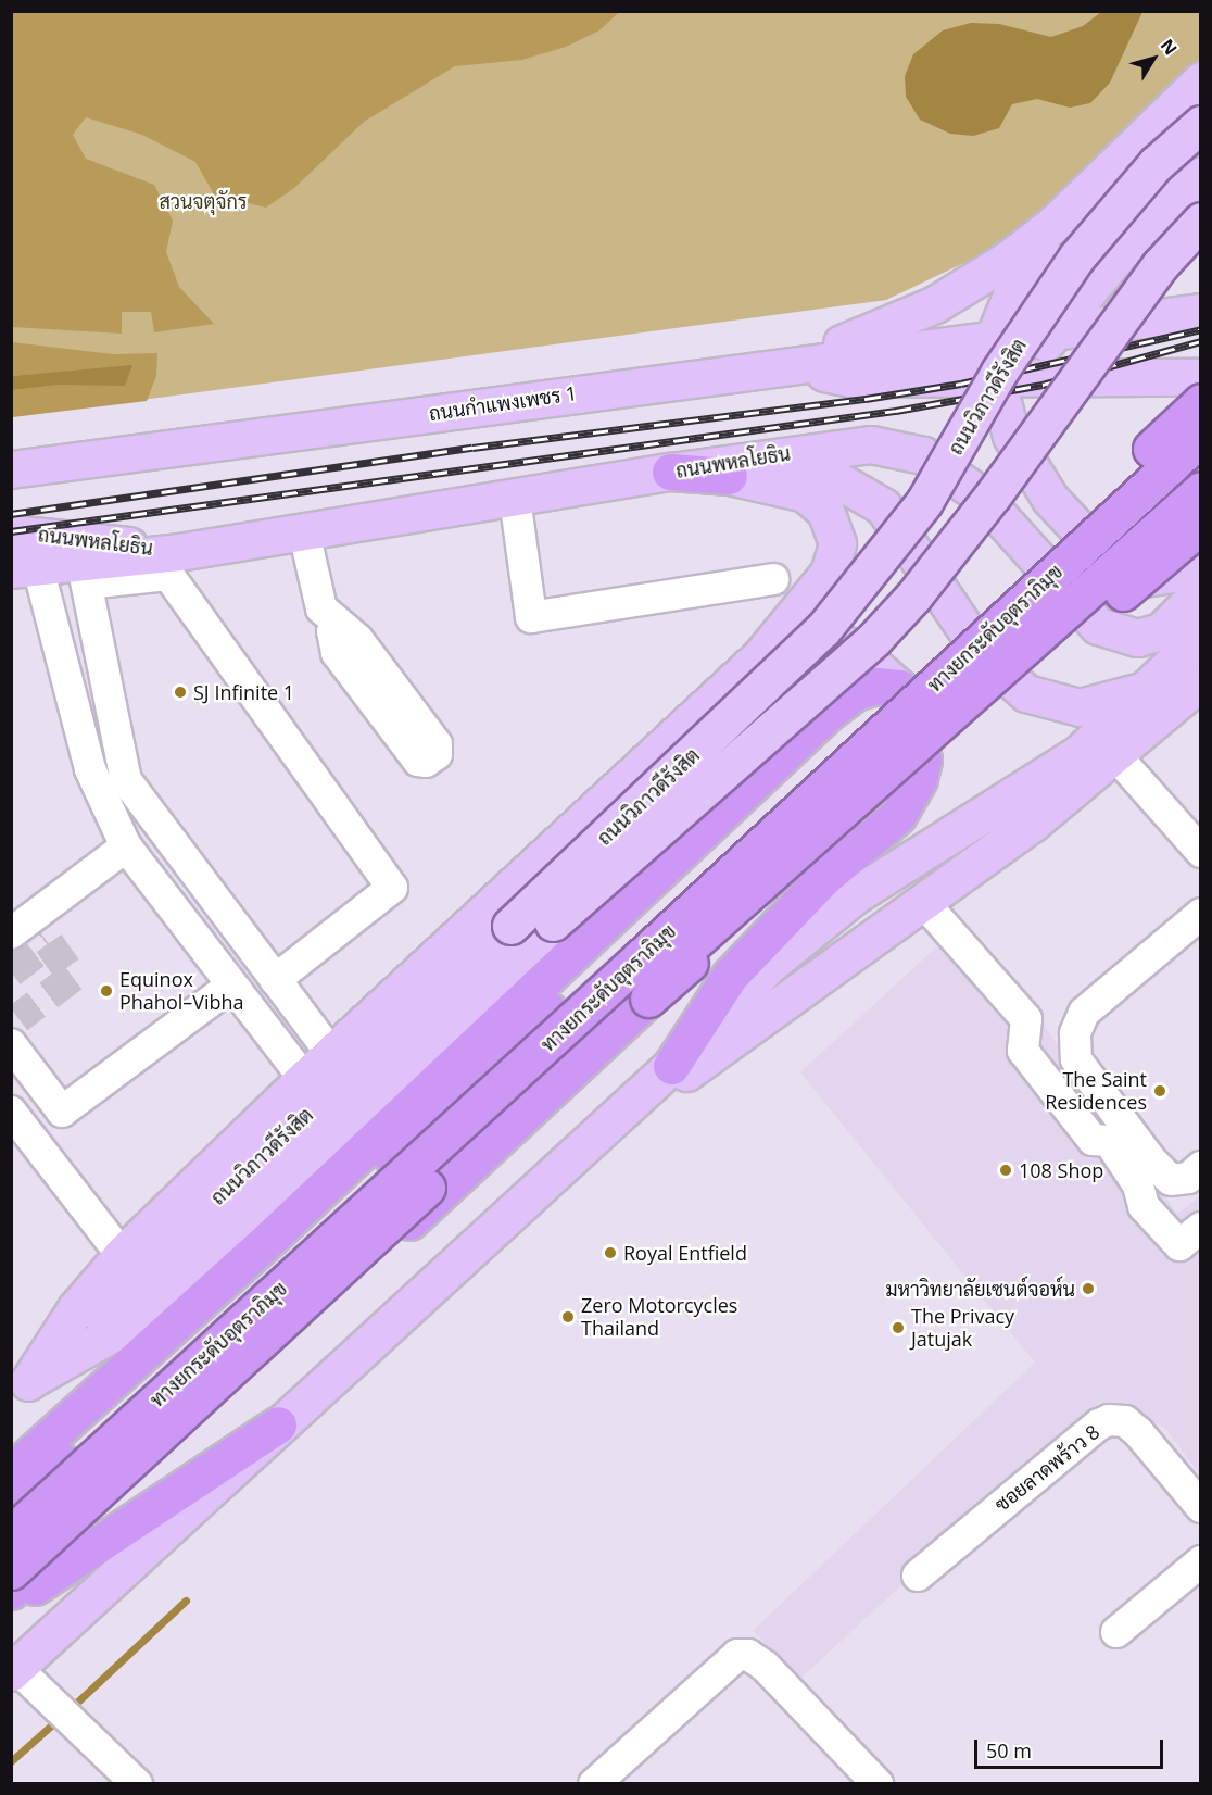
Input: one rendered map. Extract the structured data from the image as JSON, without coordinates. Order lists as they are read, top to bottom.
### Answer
{
  "streets": {
    "highway": ["ทางยกระดับอุตราภิมุข"],
    "main road": ["ถนนวิภาวดีรังสิต", "ถนนกำแพงเพชร 1", "ถนนพหลโยธิน"],
    "street": ["ซอยลาดพร้าว 8"]
  },
  "parks": ["สวนจตุจักร"],
  "places": [
    "SJ Infinite 1",
    "Equinox Phahol–Vibha",
    "The Saint Residences",
    "108 Shop",
    "Royal Entfield",
    "มหาวิทยาลัยเซนต์จอห์น",
    "Zero Motorcycles Thailand",
    "The Privacy Jatujak"
  ],
  "scale_bar": "50 m",
  "north": "top right"
}
